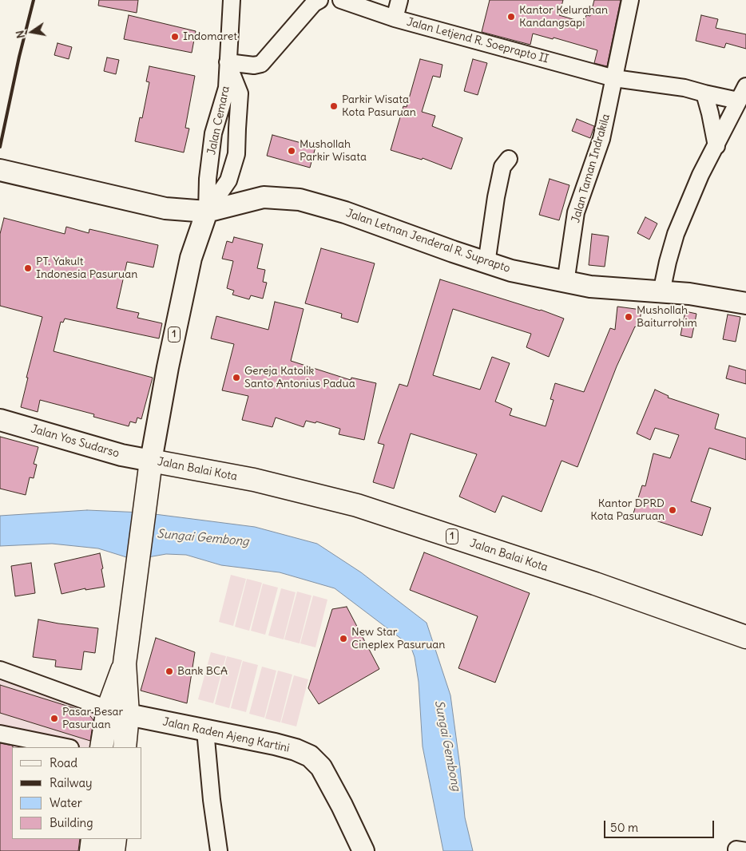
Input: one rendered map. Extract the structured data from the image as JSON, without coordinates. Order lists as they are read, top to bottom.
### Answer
{
  "streets": {
    "highway": ["1", "Jalan Balai Kota"],
    "main road": ["Jalan Letnan Jenderal R. Suprapto", "Jalan Yos Sudarso", "Jalan Raden Ajeng Kartini"],
    "street": ["Jalan Letjend R. Soeprapto II", "Jalan Cemara", "Jalan Taman Indrakila"]
  },
  "crossings": [
    ["Jalan Letjend R. Soeprapto II", "Jalan Taman Indrakila"],
    ["Jalan Cemara", "Jalan Letnan Jenderal R. Suprapto"],
    ["Jalan Cemara", "1"],
    ["Jalan Taman Indrakila", "Jalan Letnan Jenderal R. Suprapto"],
    ["Jalan Letnan Jenderal R. Suprapto", "1"],
    ["1", "Jalan Yos Sudarso"],
    ["1", "Jalan Balai Kota"],
    ["1", "Jalan Raden Ajeng Kartini"],
    ["Jalan Yos Sudarso", "Jalan Balai Kota"]
  ],
  "water": ["Sungai Gembong"],
  "places": [
    "Kantor Kelurahan Kandangsapi",
    "Indomaret",
    "Parkir Wisata Kota Pasuruan",
    "Mushollah Parkir Wisata",
    "PT. Yakult Indonesia Pasuruan",
    "Mushollah Baiturrohim",
    "Gereja Katolik Santo Antonius Padua",
    "Kantor DPRD Kota Pasuruan",
    "New Star Cineplex Pasuruan",
    "Bank BCA",
    "Pasar Besar Pasuruan"
  ],
  "legend": [
    "Road",
    "Railway",
    "Water",
    "Building"
  ],
  "scale_bar": "50 m",
  "north": "left"
}
